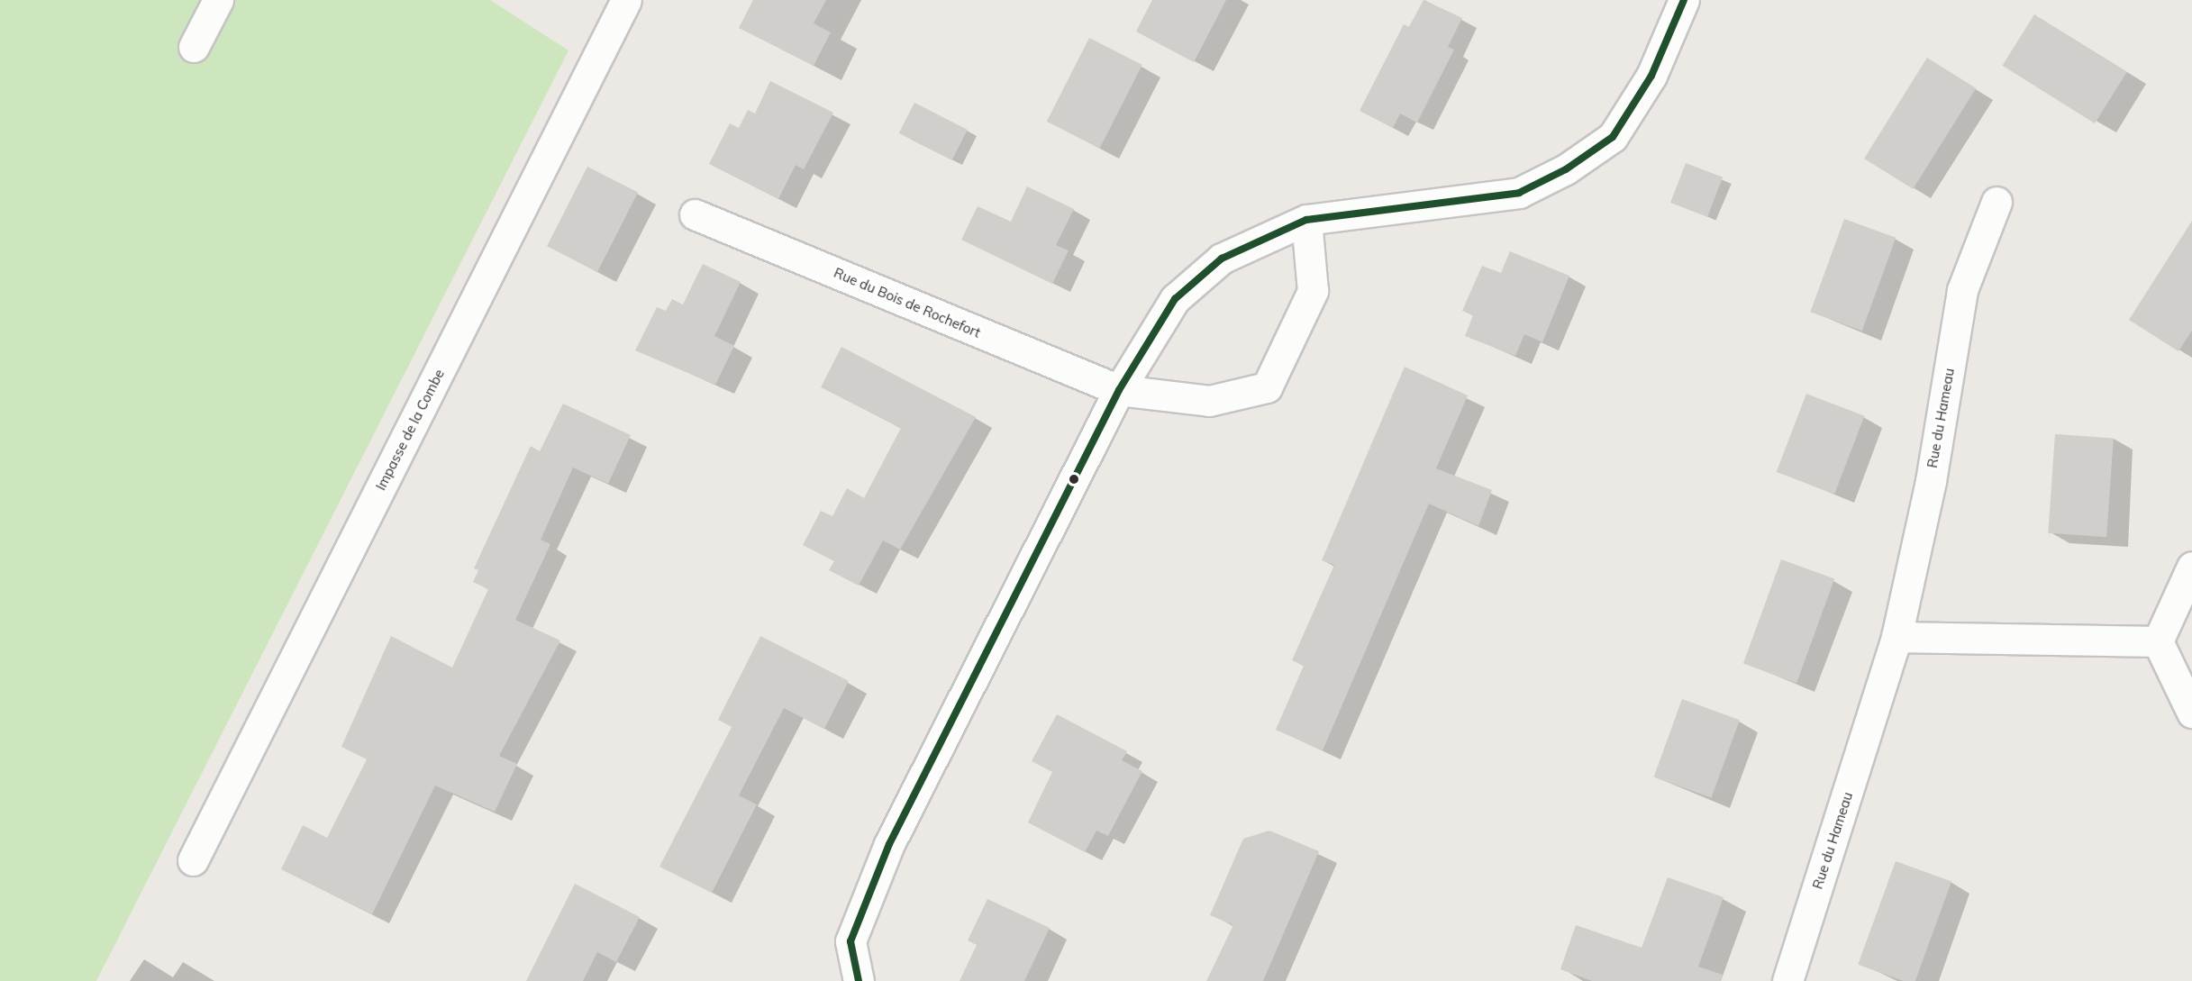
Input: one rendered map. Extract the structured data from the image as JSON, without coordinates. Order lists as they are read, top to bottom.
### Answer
{
  "streets": {
    "street": ["Rue du Bois de Rochefort", "Rue du Hameau", "Impasse de la Combe"]
  }
}
